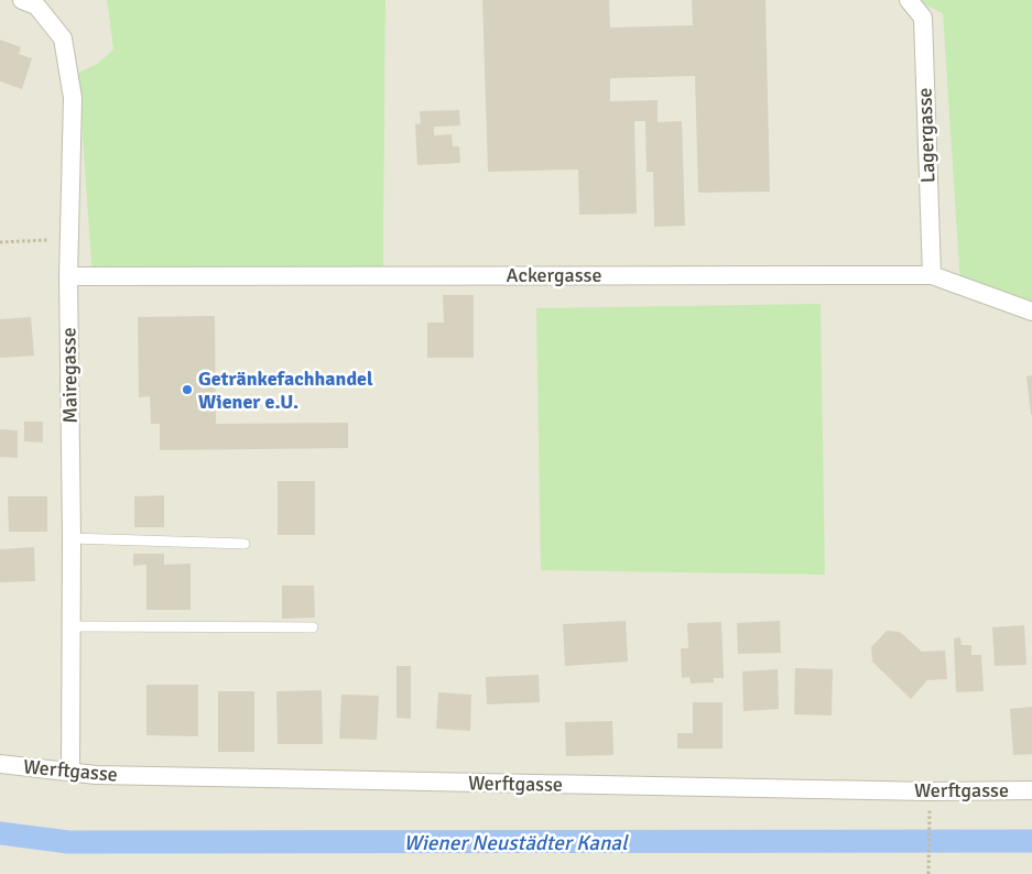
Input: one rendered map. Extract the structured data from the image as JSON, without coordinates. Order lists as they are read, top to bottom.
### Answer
{
  "streets": {
    "street": [
      "Lagergasse",
      "Ackergasse",
      "Mairegasse",
      "Werftgasse"
    ]
  },
  "crossings": [
    ["Lagergasse", "Ackergasse"],
    ["Ackergasse", "Mairegasse"],
    ["Mairegasse", "Werftgasse"]
  ],
  "water": ["Wiener Neustädter Kanal"],
  "places": ["Getränkefachhandel Wiener e.U."]
}
